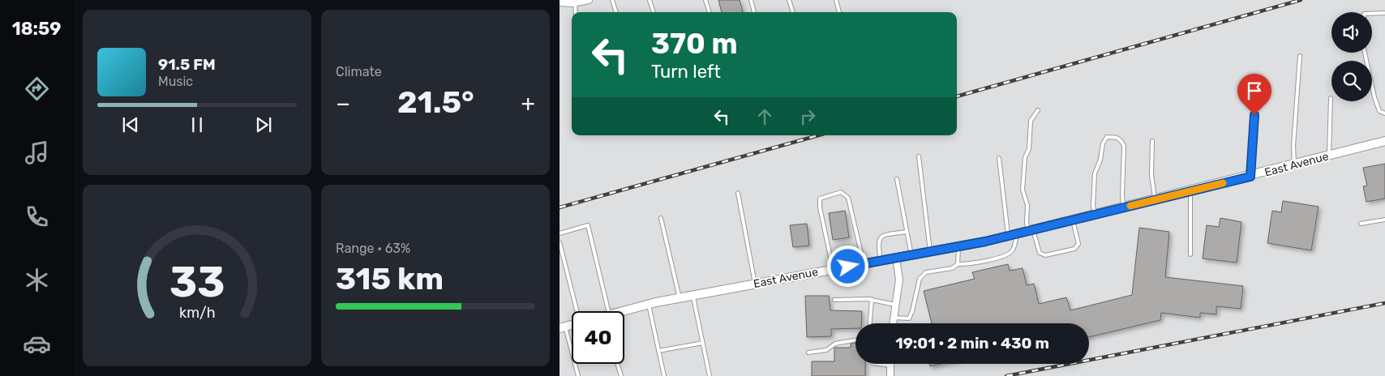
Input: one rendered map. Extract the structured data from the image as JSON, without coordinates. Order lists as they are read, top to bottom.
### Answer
{
  "streets": {
    "street": ["East Avenue"]
  },
  "page": {
    "tabs": "18:59",
    "tile": [
      "Climate",
      ["Range · 63%", "315 km"]
    ],
    "turn": ["370 m", "Turn left"],
    "song": ["91.5 FM", "Music"],
    "heat": ["−", "21.5°", "+"],
    "limit": "40",
    "trip": "19:01 · 2 min · 430 m",
    "gauge": ["33", "km/h"]
  }
}
